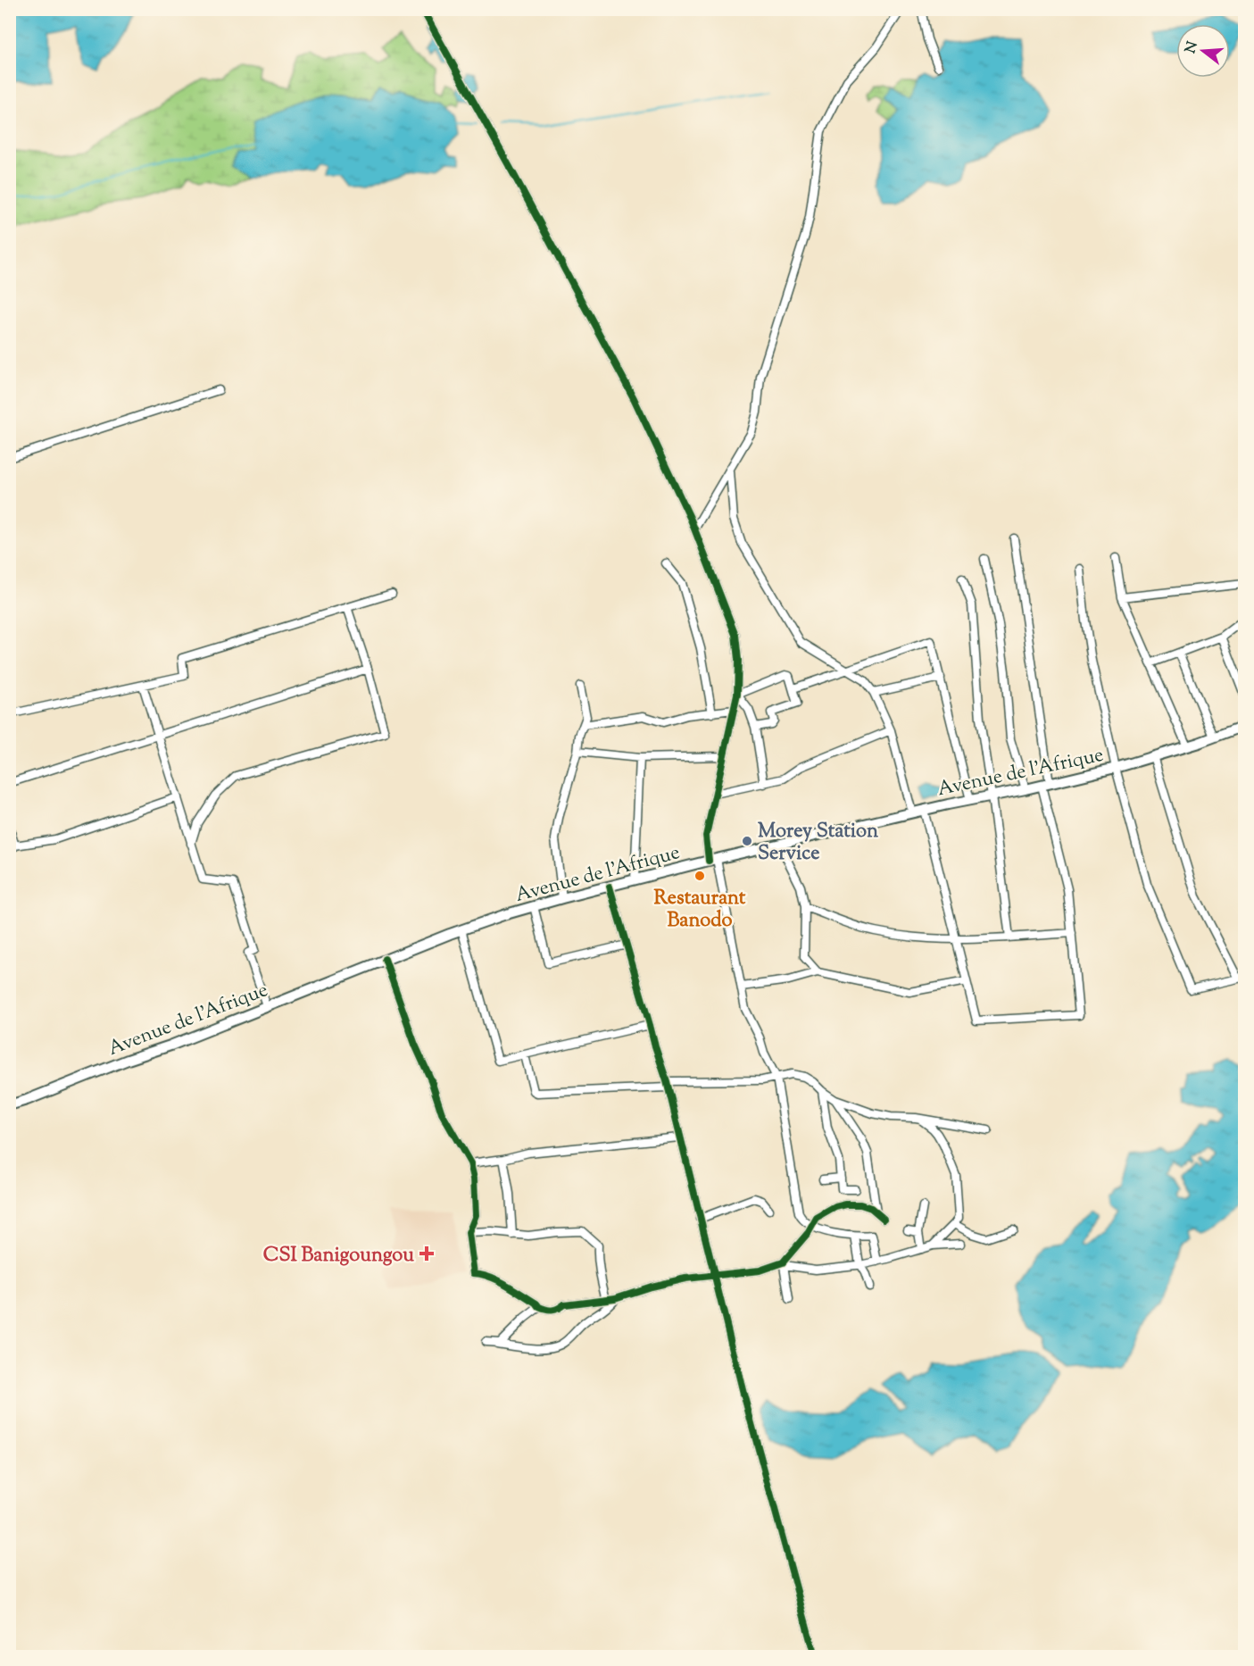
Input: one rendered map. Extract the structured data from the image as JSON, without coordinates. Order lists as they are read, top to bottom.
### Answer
{
  "streets": {
    "main road": ["Avenue de l'Afrique"]
  },
  "places": {
    "other": ["Morey Station Service", "Restaurant Banodo"],
    "health": ["CSI Banigoungou"]
  },
  "north": "left"
}
